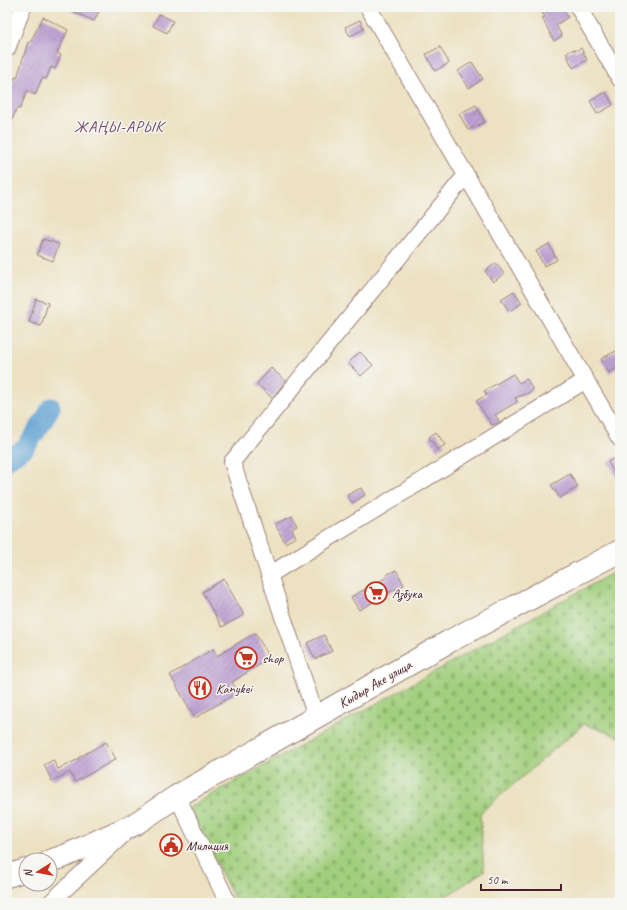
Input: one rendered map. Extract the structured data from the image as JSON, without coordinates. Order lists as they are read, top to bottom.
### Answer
{
  "streets": {
    "highway": ["Кыдыр Аке улица"]
  },
  "districts": ["ЖАҢЫ-АРЫК"],
  "places": {
    "supermarket": ["Азбука", "shop"],
    "restaurant": ["Kanykei"],
    "public building": ["Милиция"]
  },
  "scale_bar": "50 m",
  "north": "left"
}
